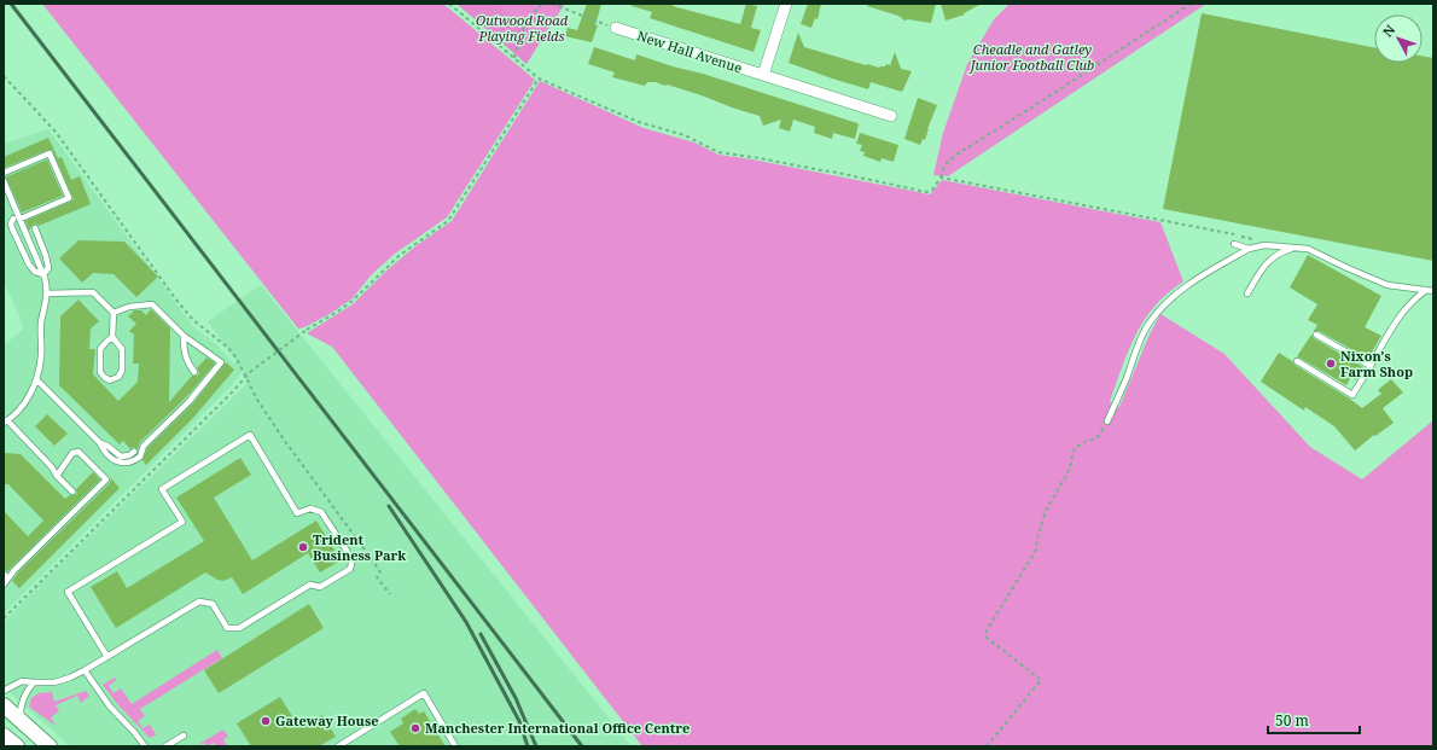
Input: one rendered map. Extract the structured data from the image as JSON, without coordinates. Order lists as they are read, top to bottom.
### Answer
{
  "streets": {
    "street": ["New Hall Avenue"]
  },
  "parks": ["Outwood Road Playing Fields", "Cheadle and Gatley Junior Football Club"],
  "places": [
    "Nixon's Farm Shop",
    "Trident Business Park",
    "Gateway House",
    "Manchester International Office Centre"
  ],
  "scale_bar": "50 m",
  "north": "top left"
}
